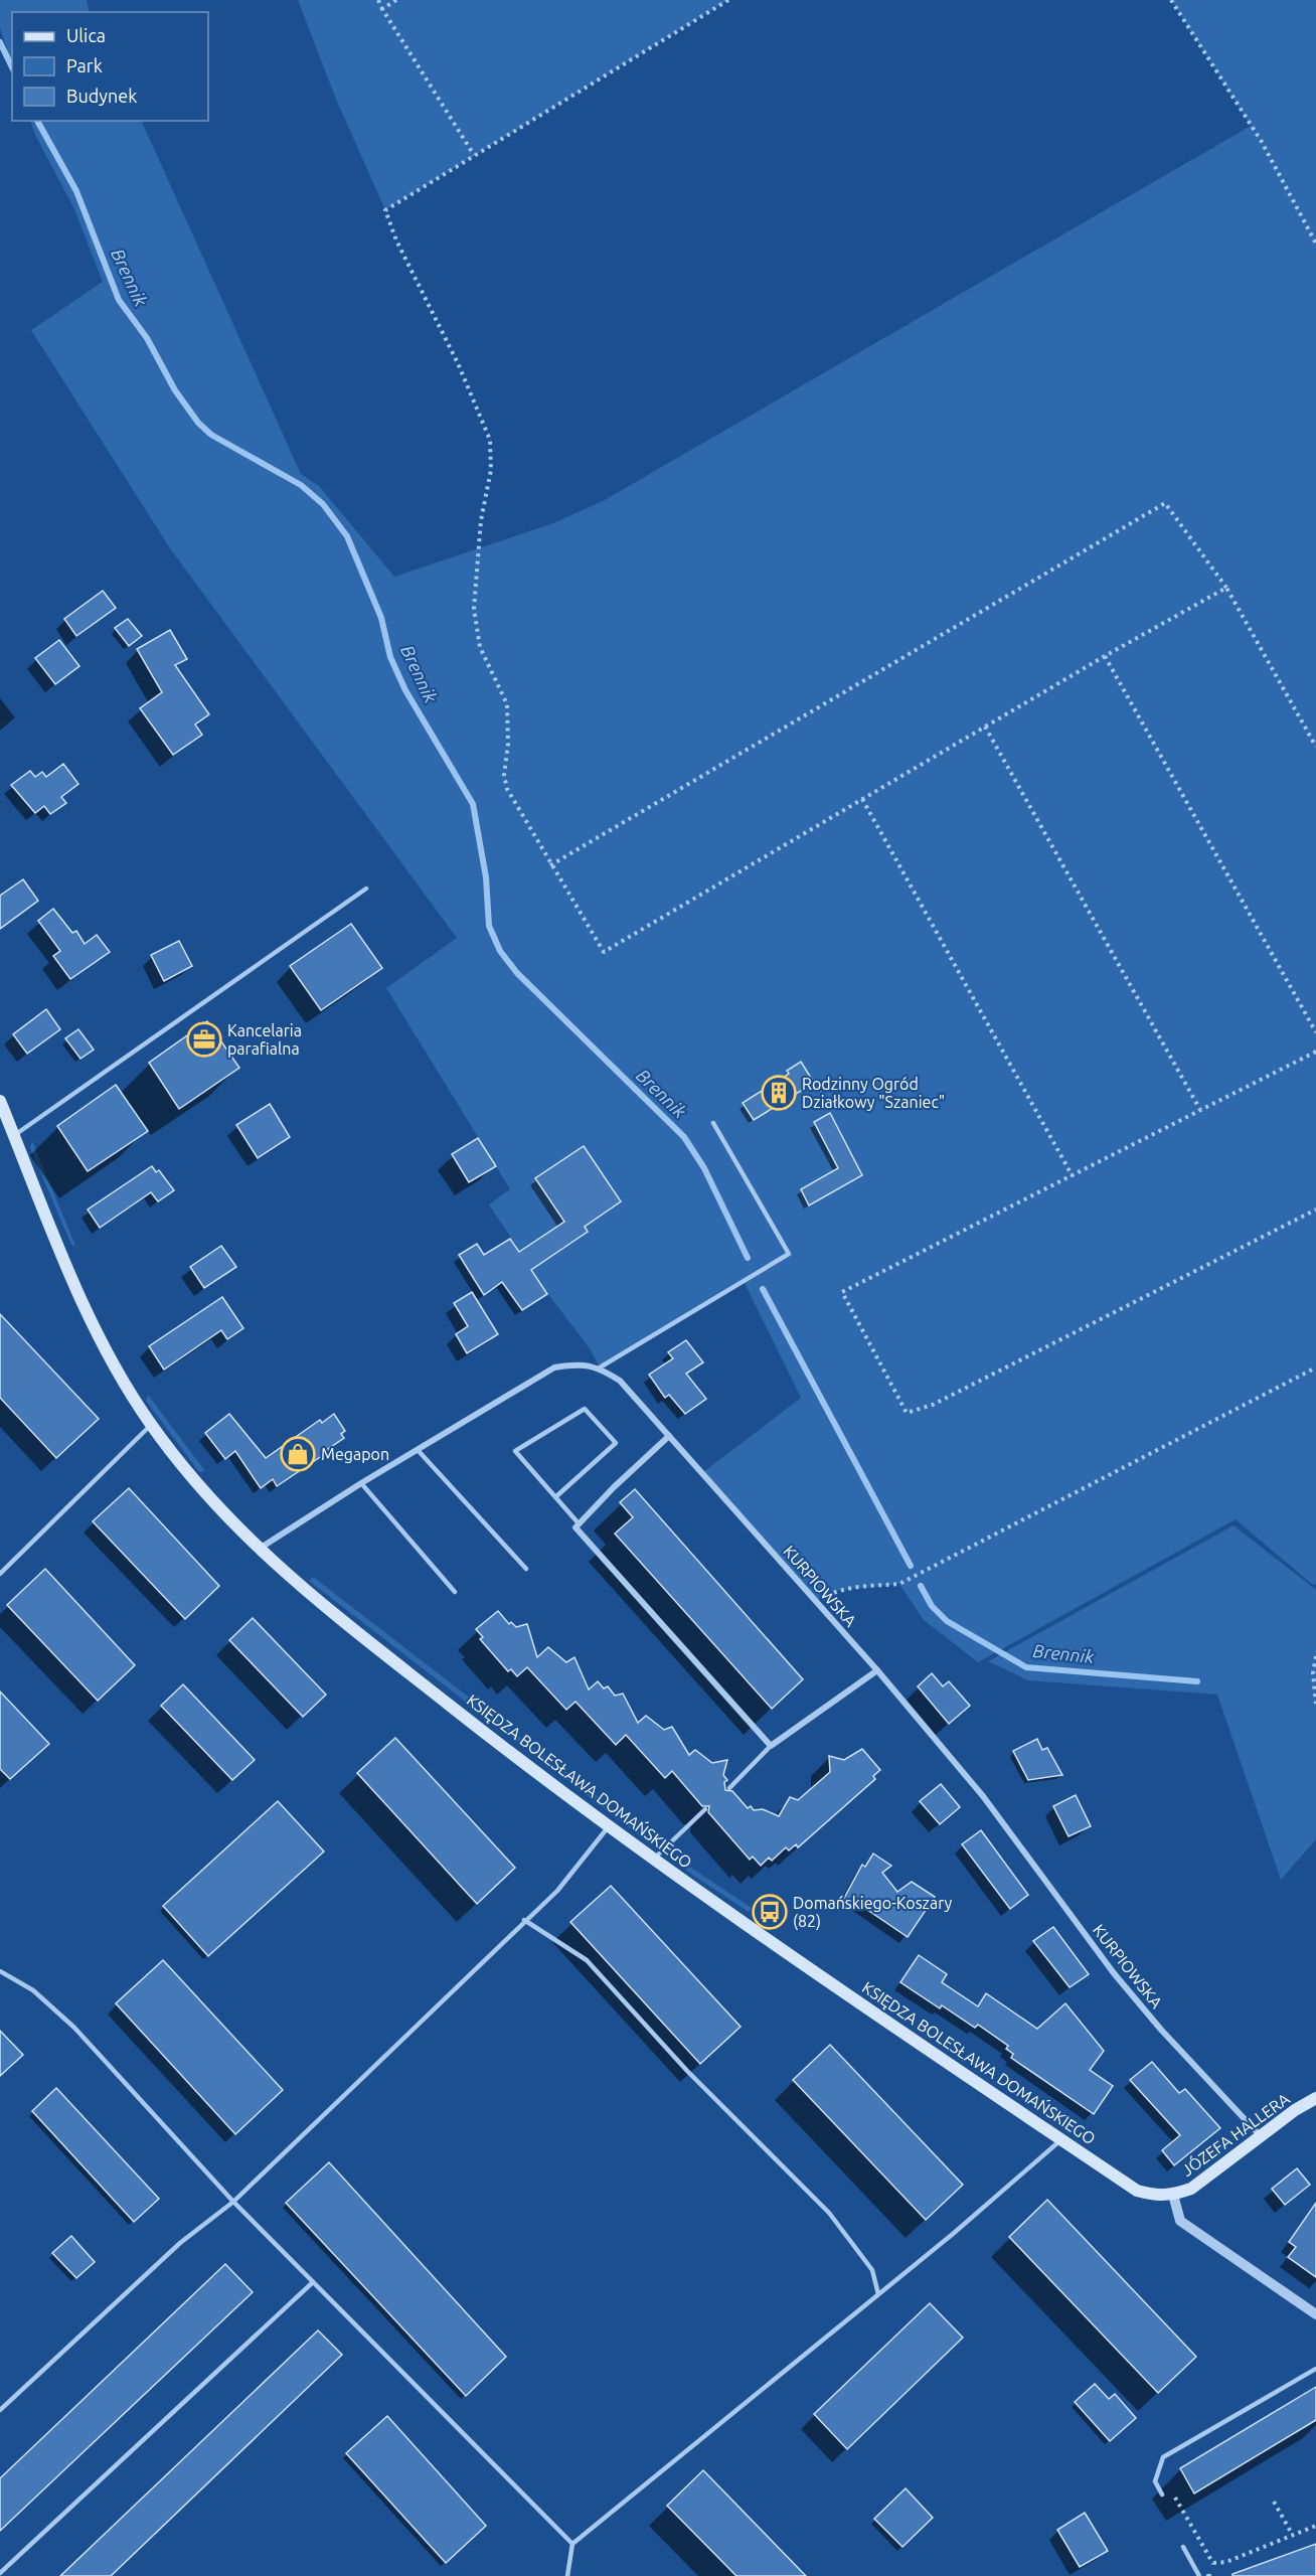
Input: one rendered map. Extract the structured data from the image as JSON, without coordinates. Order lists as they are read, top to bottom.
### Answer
{
  "streets": {
    "main road": ["KSIĘDZA BOLESŁAWA DOMAŃSKIEGO", "JÓZEFA HALLERA"],
    "street": ["KURPIOWSKA"]
  },
  "crossings": [
    ["KURPIOWSKA", "JÓZEFA HALLERA"],
    ["KSIĘDZA BOLESŁAWA DOMAŃSKIEGO", "JÓZEFA HALLERA"]
  ],
  "water": ["Brennik"],
  "places": {
    "office": ["Kancelaria parafialna"],
    "building": ["Rodzinny Ogród Działkowy \"Szaniec\""],
    "shop": ["Megapon"],
    "bus stop": ["Domańskiego-Koszary (82)"]
  },
  "legend": ["Ulica", "Park", "Budynek"]
}
